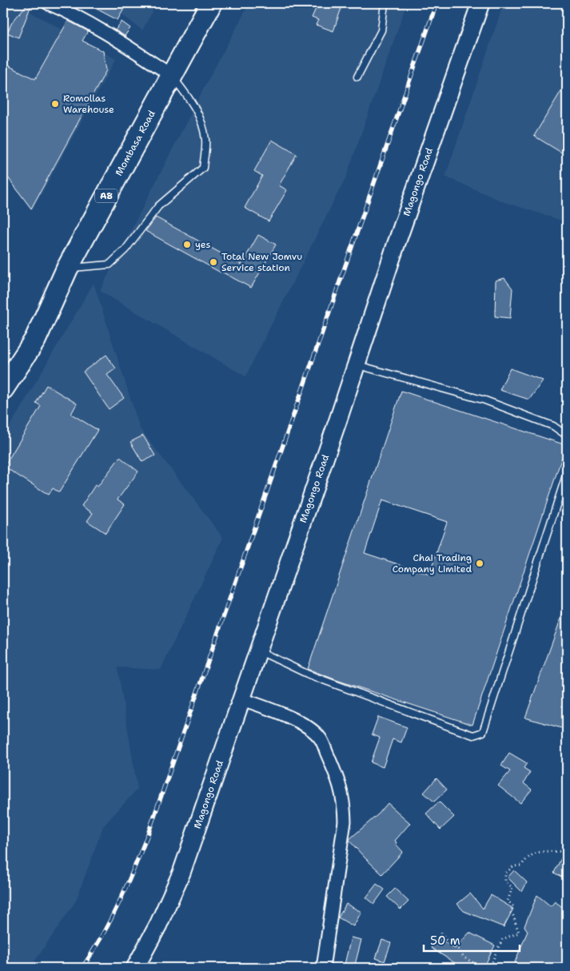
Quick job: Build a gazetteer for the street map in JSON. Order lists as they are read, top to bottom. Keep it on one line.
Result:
{"streets":{"highway":["Mombasa Road","A8"],"street":["Magongo Road"]},"places":["Romollas Warehouse","yes","Total New Jomvu Service station","Chai Trading Company Limited"],"scale_bar":"50 m"}
